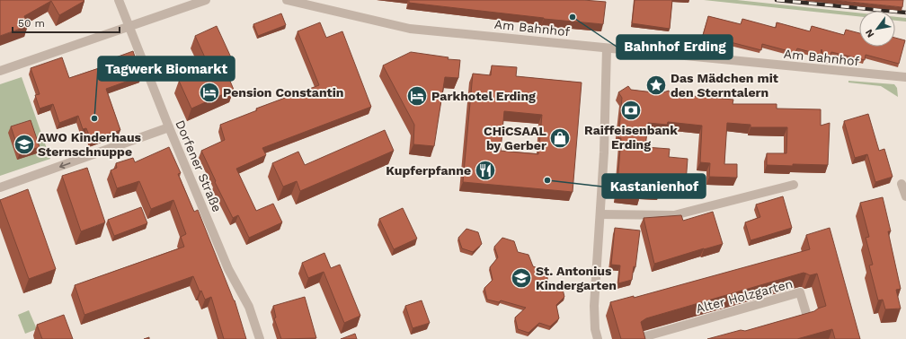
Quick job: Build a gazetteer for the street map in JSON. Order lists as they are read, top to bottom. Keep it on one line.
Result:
{"streets":{"street":["Am Bahnhof","Dorfener Straße","Alter Holzgarten"]},"places":{"other":["Bahnhof Erding","Tagwerk Biomarkt","Kastanienhof"],"place":["Das Mädchen mit den Sterntalern"],"hotel":["Pension Constantin","Parkhotel Erding"],"bank":["Raiffeisenbank Erding"],"shop":["CHiCSAAL by Gerber"],"school or university":["AWO Kinderhaus Sternschnuppe","St. Antonius Kindergarten"],"restaurant":["Kupferpfanne"]},"scale_bar":"50 m","north":"bottom left"}
